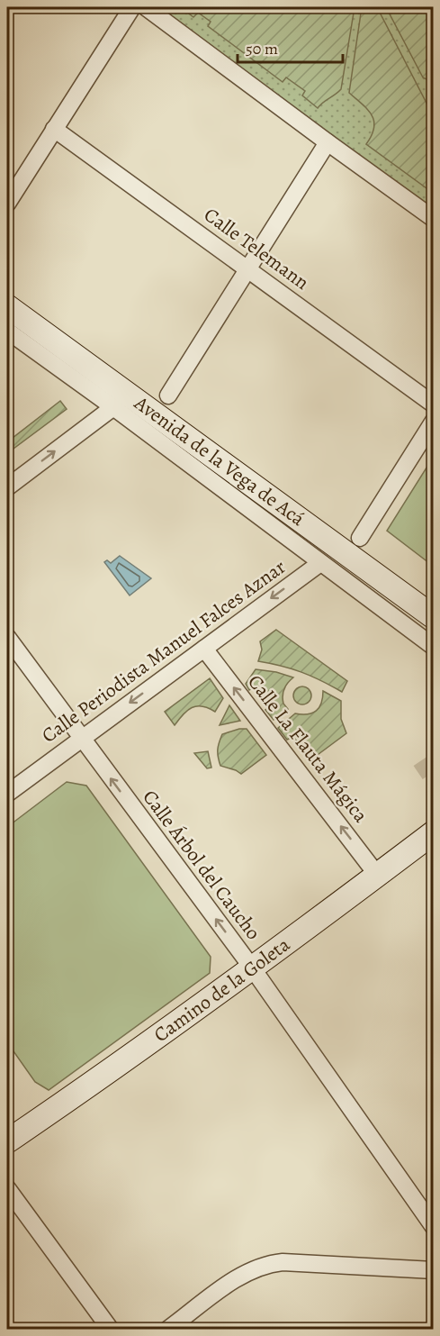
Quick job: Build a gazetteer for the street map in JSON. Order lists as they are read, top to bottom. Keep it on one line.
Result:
{"streets":{"street":["Calle Telemann","Avenida de la Vega de Acá","Calle Periodista Manuel Falces Aznar","Calle La Flauta Mágica","Calle Árbol del Caucho","Camino de la Goleta"]},"crossings":[["Calle Periodista Manuel Falces Aznar","Calle La Flauta Mágica"],["Calle Periodista Manuel Falces Aznar","Calle Árbol del Caucho"],["Calle La Flauta Mágica","Camino de la Goleta"],["Calle Árbol del Caucho","Camino de la Goleta"]],"one_way":["Calle Periodista Manuel Falces Aznar","Calle La Flauta Mágica","Calle Árbol del Caucho"],"scale_bar":"50 m"}
